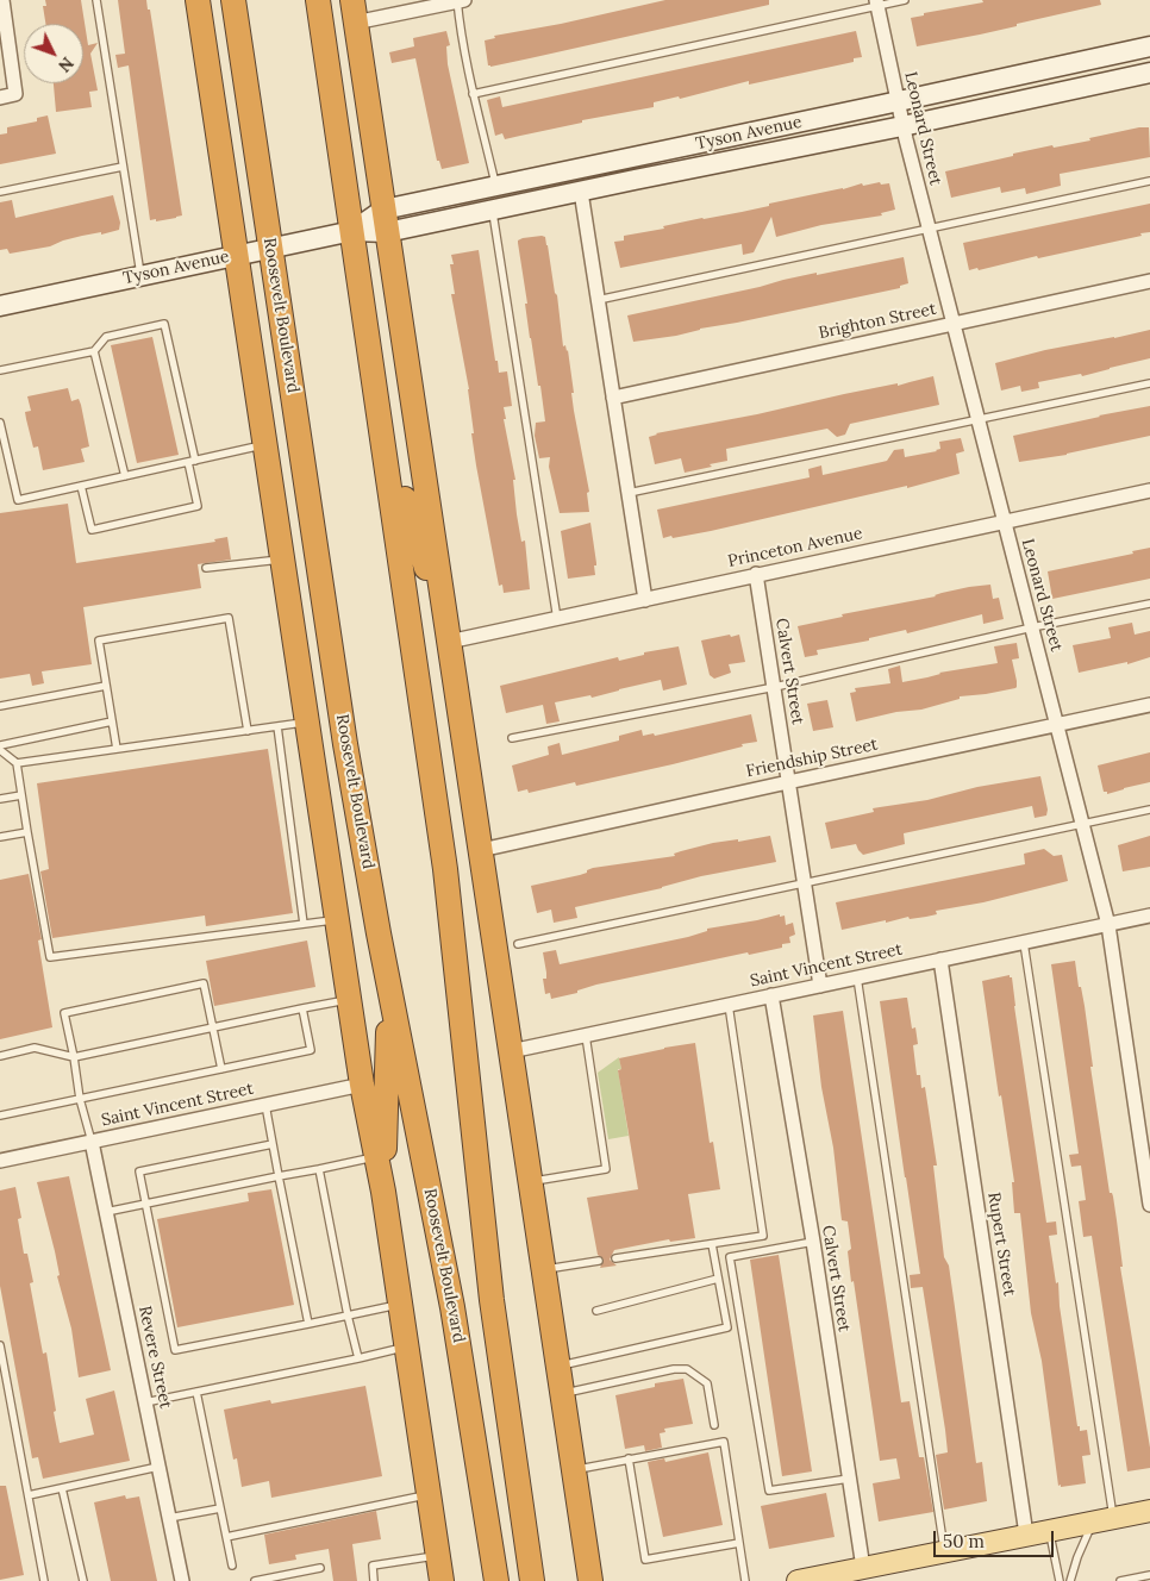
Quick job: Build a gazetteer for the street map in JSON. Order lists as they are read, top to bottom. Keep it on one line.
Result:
{"streets":{"highway":["Roosevelt Boulevard"],"street":["Leonard Street","Tyson Avenue","Brighton Street","Princeton Avenue","Calvert Street","Friendship Street","Saint Vincent Street","Rupert Street","Revere Street"]},"crossings":[["Leonard Street","Tyson Avenue"],["Leonard Street","Brighton Street"],["Leonard Street","Princeton Avenue"],["Leonard Street","Friendship Street"],["Leonard Street","Saint Vincent Street"],["Tyson Avenue","Roosevelt Boulevard"],["Roosevelt Boulevard","Saint Vincent Street"],["Princeton Avenue","Calvert Street"],["Calvert Street","Friendship Street"],["Calvert Street","Saint Vincent Street"],["Saint Vincent Street","Rupert Street"],["Saint Vincent Street","Revere Street"]],"scale_bar":"50 m","north":"bottom right"}
